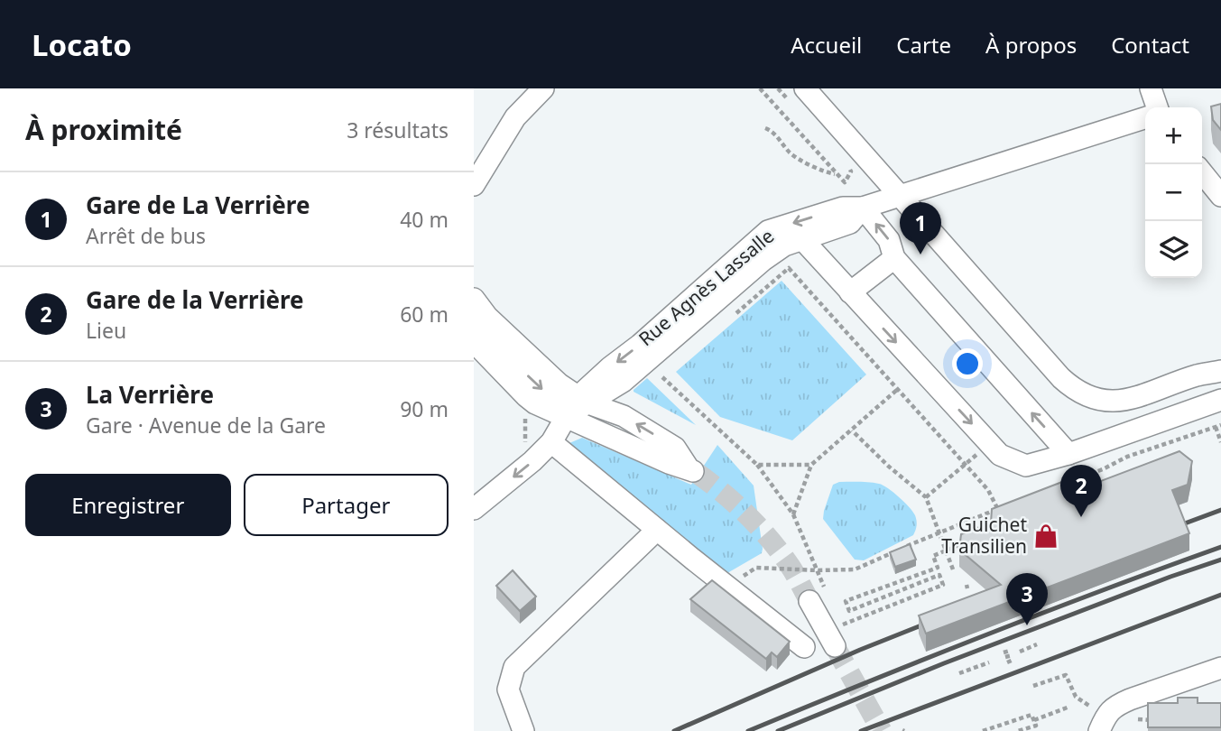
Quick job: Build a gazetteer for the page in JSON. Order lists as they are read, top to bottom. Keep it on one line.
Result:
{"streets":{"street":["Rue Agnès Lassalle"]},"places":{"shop":["Guichet Transilien"]},"page":{"header":"Locato","nav":["Accueil","Carte","À propos","Contact"],"heading":["À proximité","3 résultats"],"map_buttons":["+","−"],"list":[{"mark":"1","name":"Gare de La Verrière","note":"Arrêt de bus","value":"40 m"},{"mark":"2","name":"Gare de la Verrière","note":"Lieu","value":"60 m"},{"mark":"3","name":"La Verrière","note":"Gare · Avenue de la Gare","value":"90 m"}],"pins":["1","2","3"],"buttons":["Enregistrer","Partager"]}}
